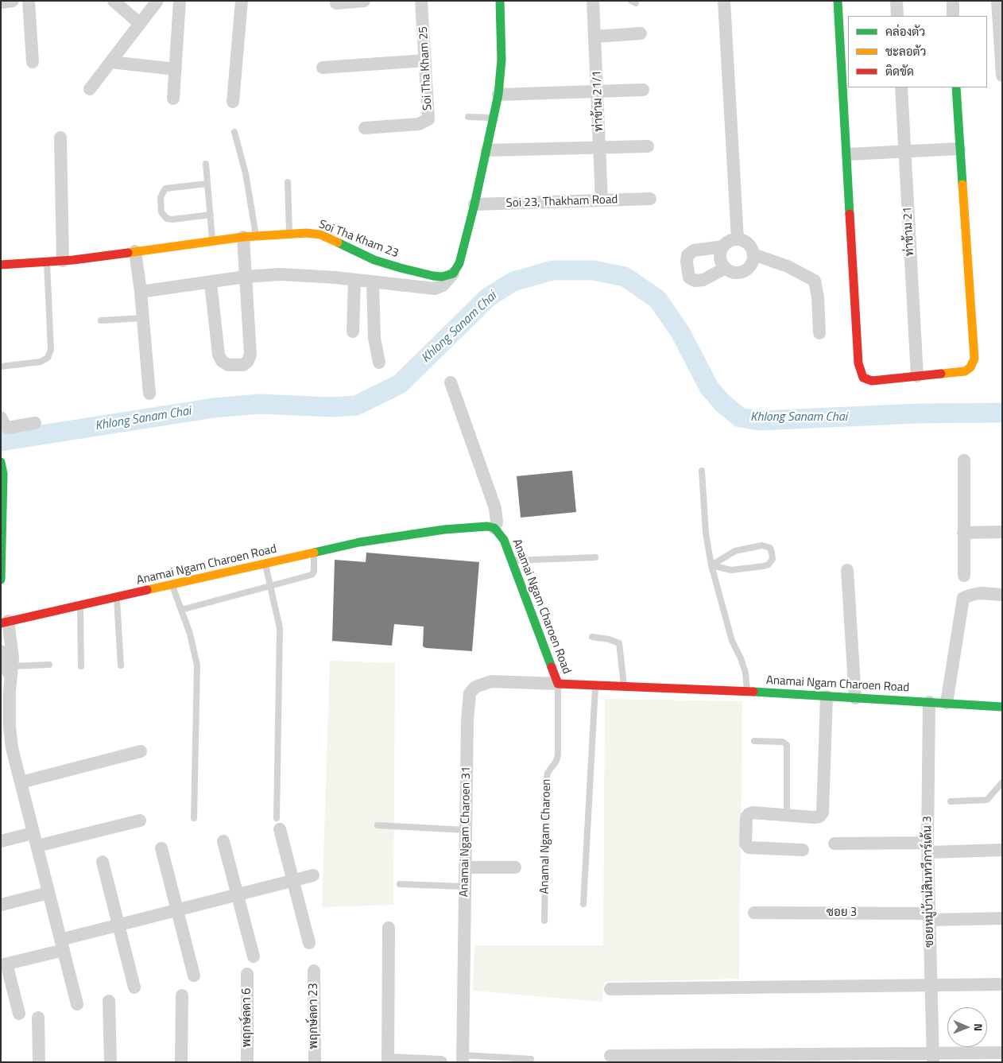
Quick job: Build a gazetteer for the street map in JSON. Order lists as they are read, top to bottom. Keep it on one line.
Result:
{"streets":{"street":["Soi Tha Kham 25","ท่าข้าม 21/1","Soi 23, Thakham Road","ท่าข้าม 21","Soi Tha Kham 23","Anamai Ngam Charoen Road","Anamai Ngam Charoen 31","ซอยหมู่บ้าน่สินทวีการ์เด้น 3","ซอย 3","พฤกษ์ลดา 23","พฤกษ์ลดา 6"],"lane":["Anamal Ngam Charoen"]},"crossings":[["ท่าข้าม 21/1","Soi 23, Thakham Road"],["Anamai Ngam Charoen Road","Anamai Ngam Charoen 31"],["Anamai Ngam Charoen Road","Anamal Ngam Charoen"],["Anamai Ngam Charoen Road","ซอยหมู่บ้าน่สินทวีการ์เด้น 3"],["Anamai Ngam Charoen 31","Anamal Ngam Charoen"],["ซอยหมู่บ้าน่สินทวีการ์เด้น 3","ซอย 3"]],"water":["Khlong Sanam Chai"],"legend":["คล่องตัว","ชะลอตัว","ติดขัด"],"north":"right"}
